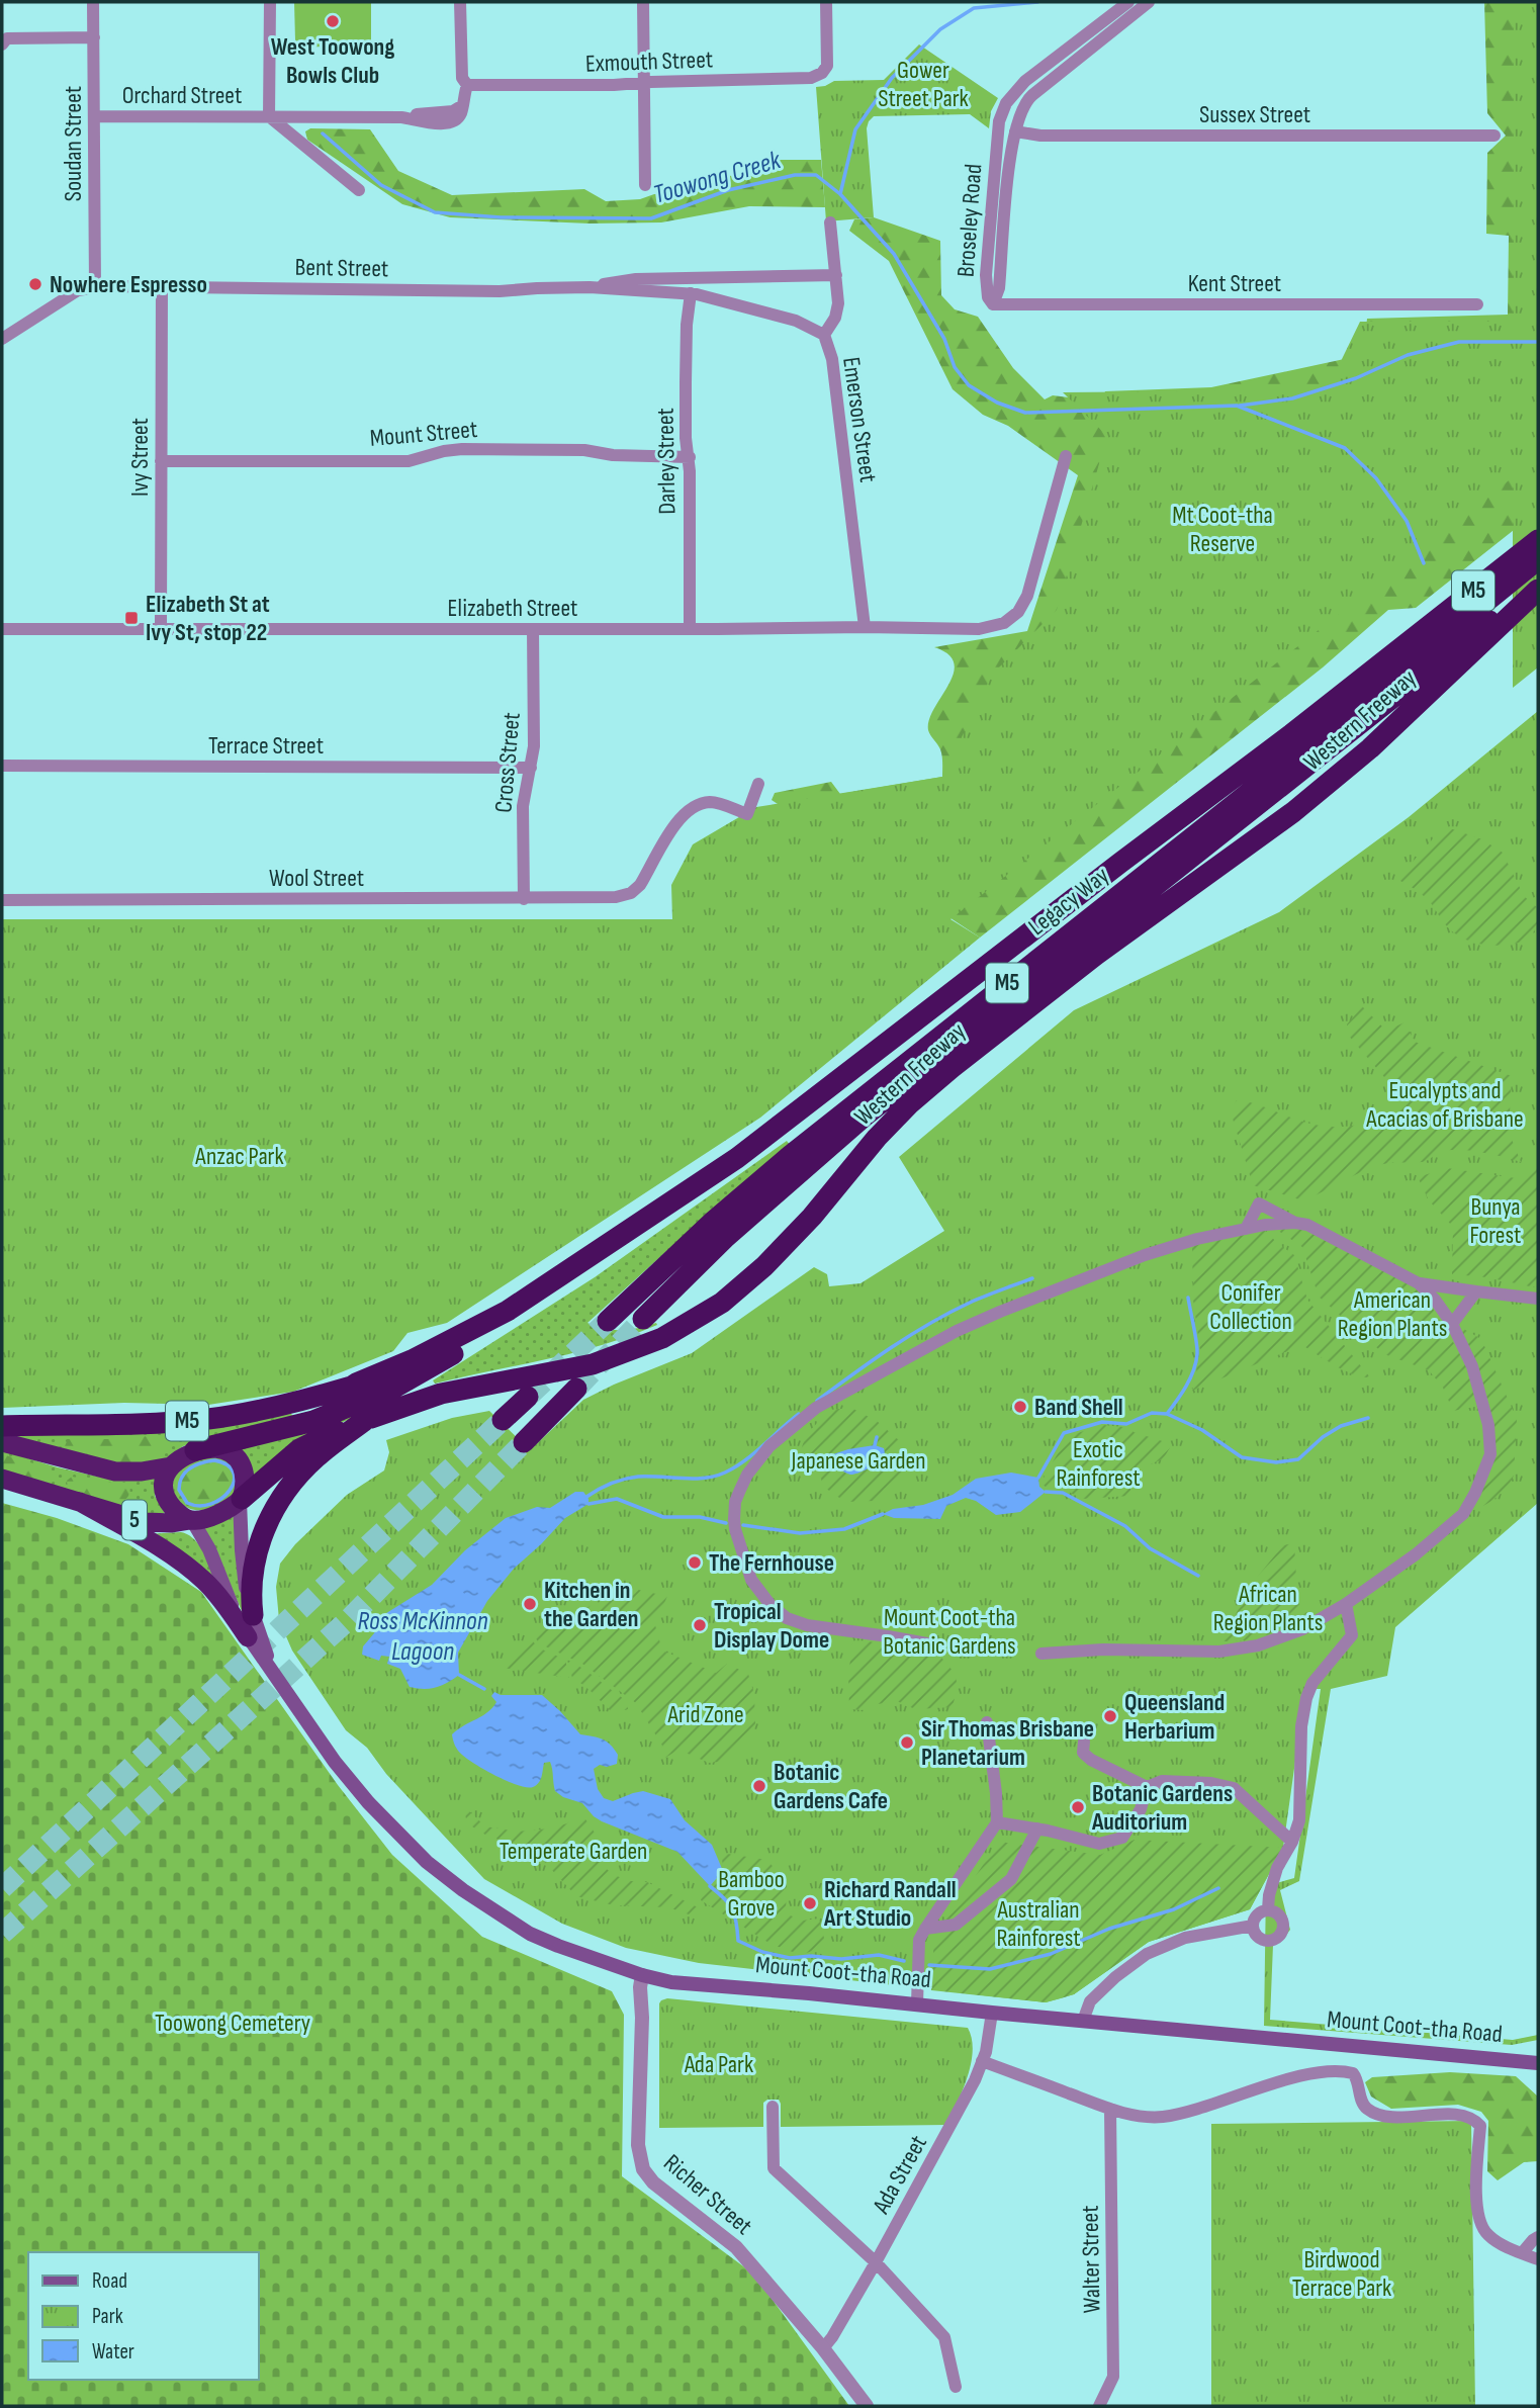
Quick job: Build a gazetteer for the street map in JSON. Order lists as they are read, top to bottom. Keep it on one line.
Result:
{"streets":{"highway":["M5","Western Freeway","Legacy Way","5"],"main road":["Mount Coot-tha Road"],"street":["Exmouth Street","Orchard Street","Sussex Street","Soudan Street","Broseley Road","Bent Street","Kent Street","Emerson Street","Mount Street","Ivy Street","Darley Street","Elizabeth Street","Terrace Street","Cross Street","Wool Street","Ada Street","Richer Street","Walter Street"]},"crossings":[["Exmouth Street","Orchard Street"],["Orchard Street","Soudan Street"],["Sussex Street","Broseley Road"],["Soudan Street","Bent Street"],["Broseley Road","Kent Street"],["Bent Street","Emerson Street"],["Bent Street","Ivy Street"],["Bent Street","Darley Street"],["Emerson Street","Elizabeth Street"],["Mount Street","Ivy Street"],["Mount Street","Darley Street"],["Ivy Street","Elizabeth Street"],["Darley Street","Elizabeth Street"],["Elizabeth Street","Cross Street"],["Western Freeway","Legacy Way"],["Western Freeway","5"],["Western Freeway","Mount Coot-tha Road"],["Terrace Street","Cross Street"],["Cross Street","Wool Street"],["5","Mount Coot-tha Road"],["Mount Coot-tha Road","Ada Street"],["Mount Coot-tha Road","Richer Street"],["Ada Street","Richer Street"]],"water":["Toowong Creek","Ross McKinnon Lagoon"],"parks":["Gower Street Park","Mt Coot-tha Reserve","Eucalypts and Acacias of Brisbane","Anzac Park","Bunya Forest","Conifer Collection","American Region Plants","Exotic Rainforest","Japanese Garden","African Region Plants","Mount Coot-tha Botanic Gardens","Arid Zone","Temperate Garden","Bamboo Grove","Australian Rainforest","Toowong Cemetery","Ada Park","Birdwood Terrace Park"],"places":{"other":["West Toowong Bowls Club","Nowhere Espresso","Band Shell","The Fernhouse","Kitchen in the Garden","Tropical Display Dome","Queensland Herbarium","Sir Thomas Brisbane Planetarium","Botanic Gardens Cafe","Botanic Gardens Auditorium","Richard Randall Art Studio"],"transit":["Elizabeth St at Ivy St, stop 22"]},"legend":["Road","Park","Water"]}
